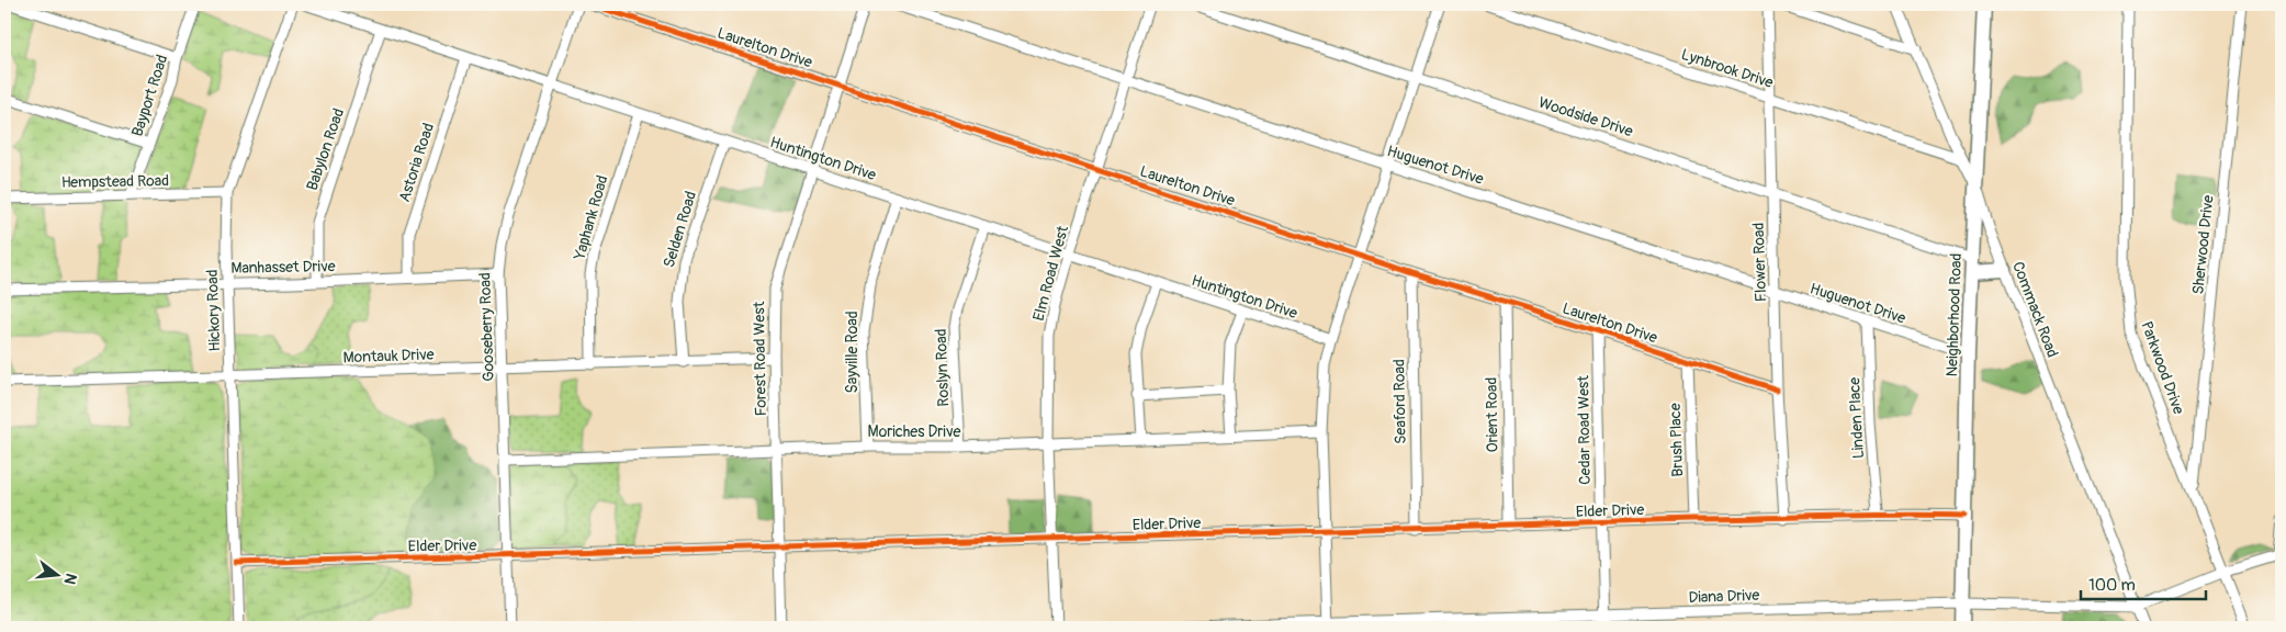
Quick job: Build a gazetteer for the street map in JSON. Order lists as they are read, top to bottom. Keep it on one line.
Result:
{"streets":{"main road":["Neighborhood Road"],"street":["Laurelton Drive","Lynbrook Drive","Bayport Road","Woodside Drive","Babylon Road","Huntington Drive","Astoria Road","Huguenot Drive","Hempstead Road","Yaphank Road","Selden Road","Sherwood Drive","Flower Road","Manhasset Drive","Elm Road West","Commack Road","Hickory Road","Gooseberry Road","Sayville Road","Montauk Drive","Forest Road West","Roslyn Road","Parkwood Drive","Seaford Road","Orient Road","Linden Place","Cedar Road West","Moriches Drive","Brush Place","Elder Drive","Diana Drive"]},"crossings":[["Laurelton Drive","Flower Road"],["Laurelton Drive","Elm Road West"],["Laurelton Drive","Forest Road West"],["Laurelton Drive","Seaford Road"],["Laurelton Drive","Orient Road"],["Laurelton Drive","Cedar Road West"],["Laurelton Drive","Brush Place"],["Lynbrook Drive","Flower Road"],["Lynbrook Drive","Commack Road"],["Bayport Road","Hempstead Road"],["Woodside Drive","Flower Road"],["Woodside Drive","Neighborhood Road"],["Babylon Road","Huntington Drive"],["Babylon Road","Manhasset Drive"],["Huntington Drive","Astoria Road"],["Huntington Drive","Yaphank Road"],["Huntington Drive","Selden Road"],["Huntington Drive","Elm Road West"],["Huntington Drive","Gooseberry Road"],["Huntington Drive","Sayville Road"],["Huntington Drive","Forest Road West"],["Huntington Drive","Roslyn Road"],["Astoria Road","Manhasset Drive"],["Huguenot Drive","Flower Road"],["Huguenot Drive","Elm Road West"],["Huguenot Drive","Neighborhood Road"],["Huguenot Drive","Linden Place"],["Hempstead Road","Hickory Road"],["Yaphank Road","Montauk Drive"],["Selden Road","Montauk Drive"],["Sherwood Drive","Parkwood Drive"],["Flower Road","Elder Drive"],["Manhasset Drive","Hickory Road"],["Manhasset Drive","Gooseberry Road"],["Elm Road West","Moriches Drive"],["Elm Road West","Elder Drive"],["Commack Road","Neighborhood Road"],["Commack Road","Diana Drive"],["Hickory Road","Montauk Drive"],["Hickory Road","Elder Drive"],["Neighborhood Road","Elder Drive"],["Neighborhood Road","Diana Drive"],["Gooseberry Road","Montauk Drive"],["Gooseberry Road","Moriches Drive"],["Gooseberry Road","Elder Drive"],["Sayville Road","Moriches Drive"],["Montauk Drive","Forest Road West"],["Forest Road West","Moriches Drive"],["Forest Road West","Elder Drive"],["Roslyn Road","Moriches Drive"],["Parkwood Drive","Diana Drive"],["Seaford Road","Elder Drive"],["Orient Road","Elder Drive"],["Linden Place","Elder Drive"],["Cedar Road West","Elder Drive"],["Cedar Road West","Diana Drive"],["Brush Place","Elder Drive"]],"scale_bar":"100 m","north":"right"}
